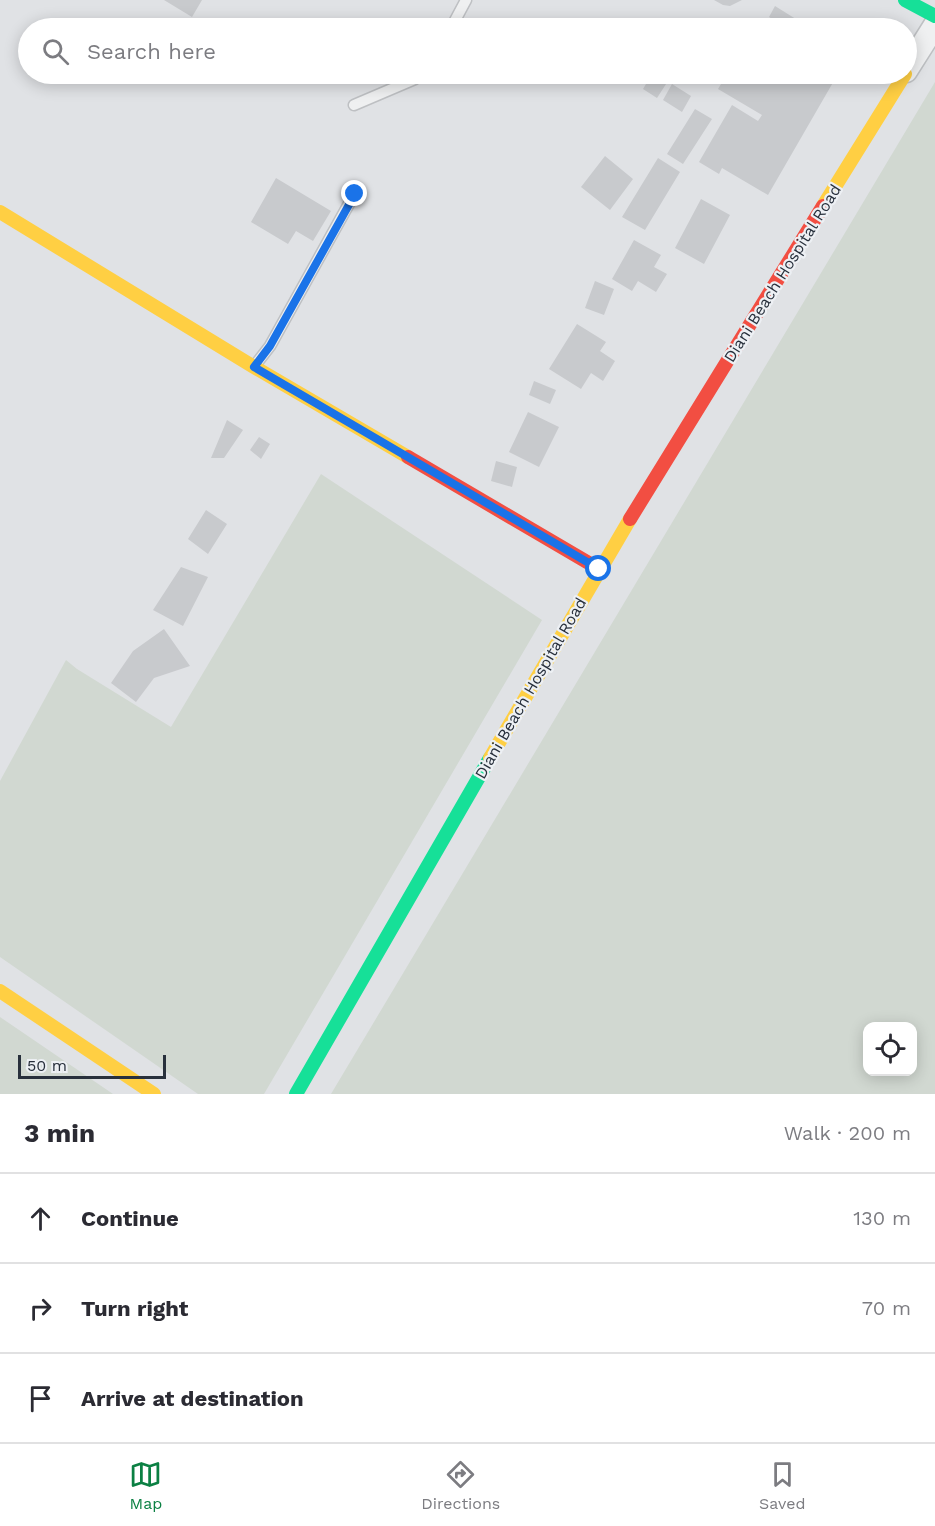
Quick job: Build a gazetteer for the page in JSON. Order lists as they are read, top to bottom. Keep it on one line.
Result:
{"streets":{"street":["Diani Beach Hospital Road"]},"scale_bar":"50 m","page":{"search":"Search here","scale":"50 m","heading":["3 min","Walk · 200 m"],"list":[["Continue","130 m"],["Turn right","70 m"],"Arrive at destination"],"nav":["Map","Directions","Saved"]}}
